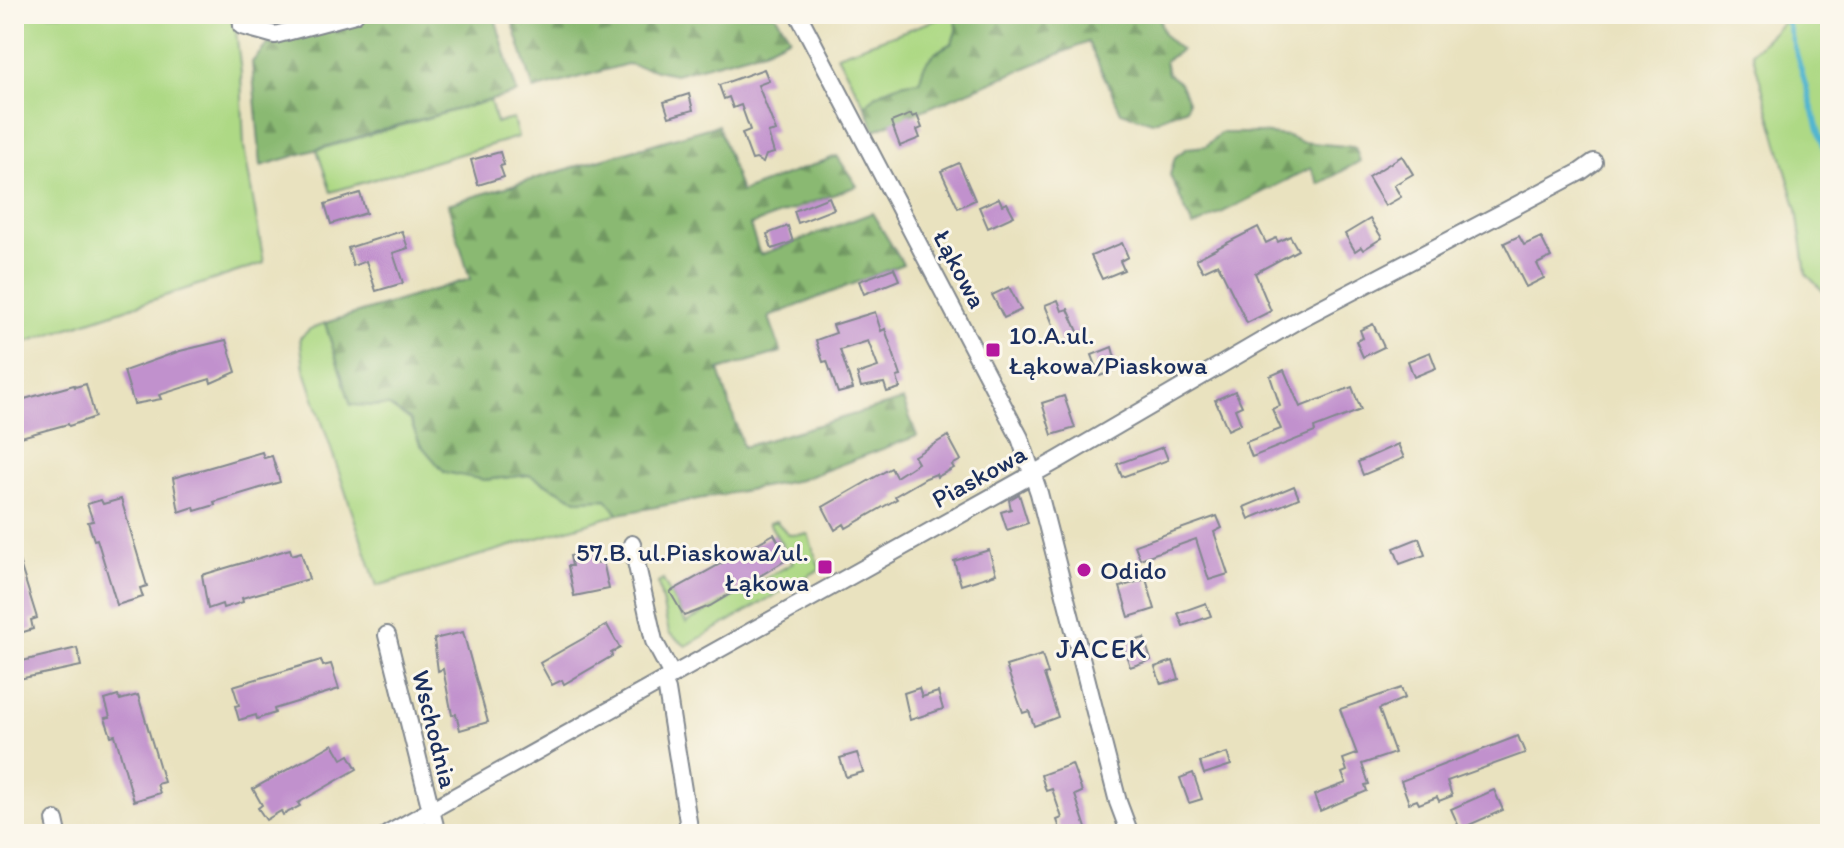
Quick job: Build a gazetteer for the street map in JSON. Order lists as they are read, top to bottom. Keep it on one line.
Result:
{"streets":{"street":["Łąkowa","Piaskowa","Wschodnia"]},"crossings":[["Łąkowa","Piaskowa"],["Piaskowa","Wschodnia"]],"districts":["JACEK"],"places":{"transit":["10.A.ul. Łąkowa/Piaskowa","57.B. ul.Piaskowa/ul. Łąkowa"],"other":["Odido"]}}
